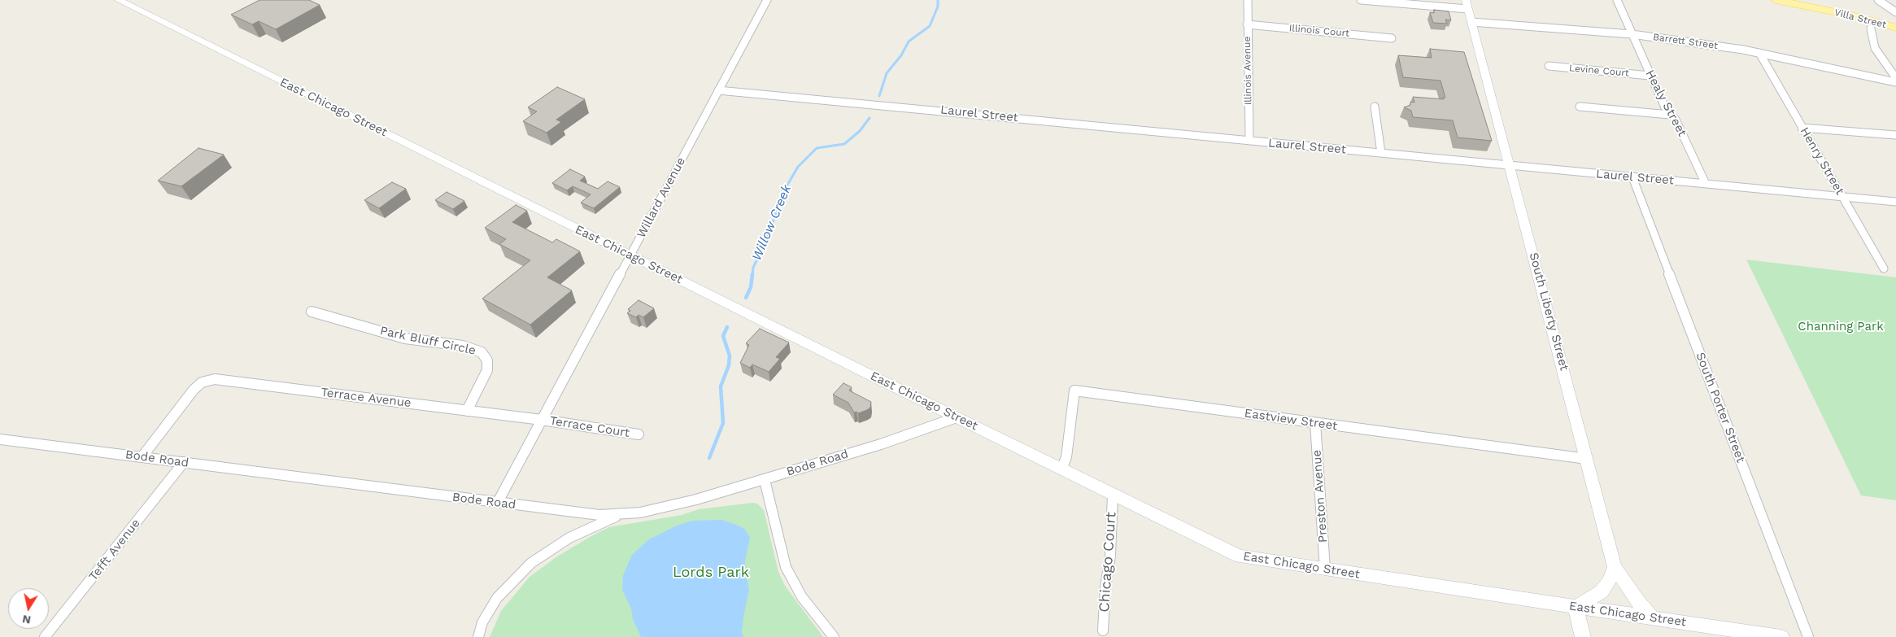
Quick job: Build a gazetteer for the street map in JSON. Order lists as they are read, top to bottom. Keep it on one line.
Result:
{"streets":{"main road":["Villa Street","East Chicago Street","South Liberty Street"],"street":["Illinois Court","Barrett Street","Illinois Avenue","Levine Court","Healy Street","Laurel Street","Henry Street","Willard Avenue","Park Bluff Circle","Terrace Avenue","South Porter Street","Eastview Street","Terrace Court","Bode Road","Preston Avenue","Tefft Avenue","Chicago Court"]},"crossings":[["Illinois Court","Illinois Avenue"],["Barrett Street","Healy Street"],["Barrett Street","Henry Street"],["Barrett Street","South Liberty Street"],["Illinois Avenue","Laurel Street"],["Levine Court","Healy Street"],["Healy Street","Laurel Street"],["East Chicago Street","Willard Avenue"],["East Chicago Street","South Liberty Street"],["East Chicago Street","Eastview Street"],["East Chicago Street","Bode Road"],["East Chicago Street","Preston Avenue"],["East Chicago Street","Chicago Court"],["Laurel Street","Henry Street"],["Laurel Street","Willard Avenue"],["Laurel Street","South Liberty Street"],["Laurel Street","South Porter Street"],["Willard Avenue","Terrace Avenue"],["Willard Avenue","Terrace Court"],["Willard Avenue","Bode Road"],["South Liberty Street","Eastview Street"],["Park Bluff Circle","Terrace Avenue"],["Terrace Avenue","Terrace Court"],["Terrace Avenue","Bode Road"],["Eastview Street","Preston Avenue"],["Bode Road","Tefft Avenue"]],"water":["Willow Creek"],"parks":["Channing Park","Lords Park"],"north":"bottom"}
